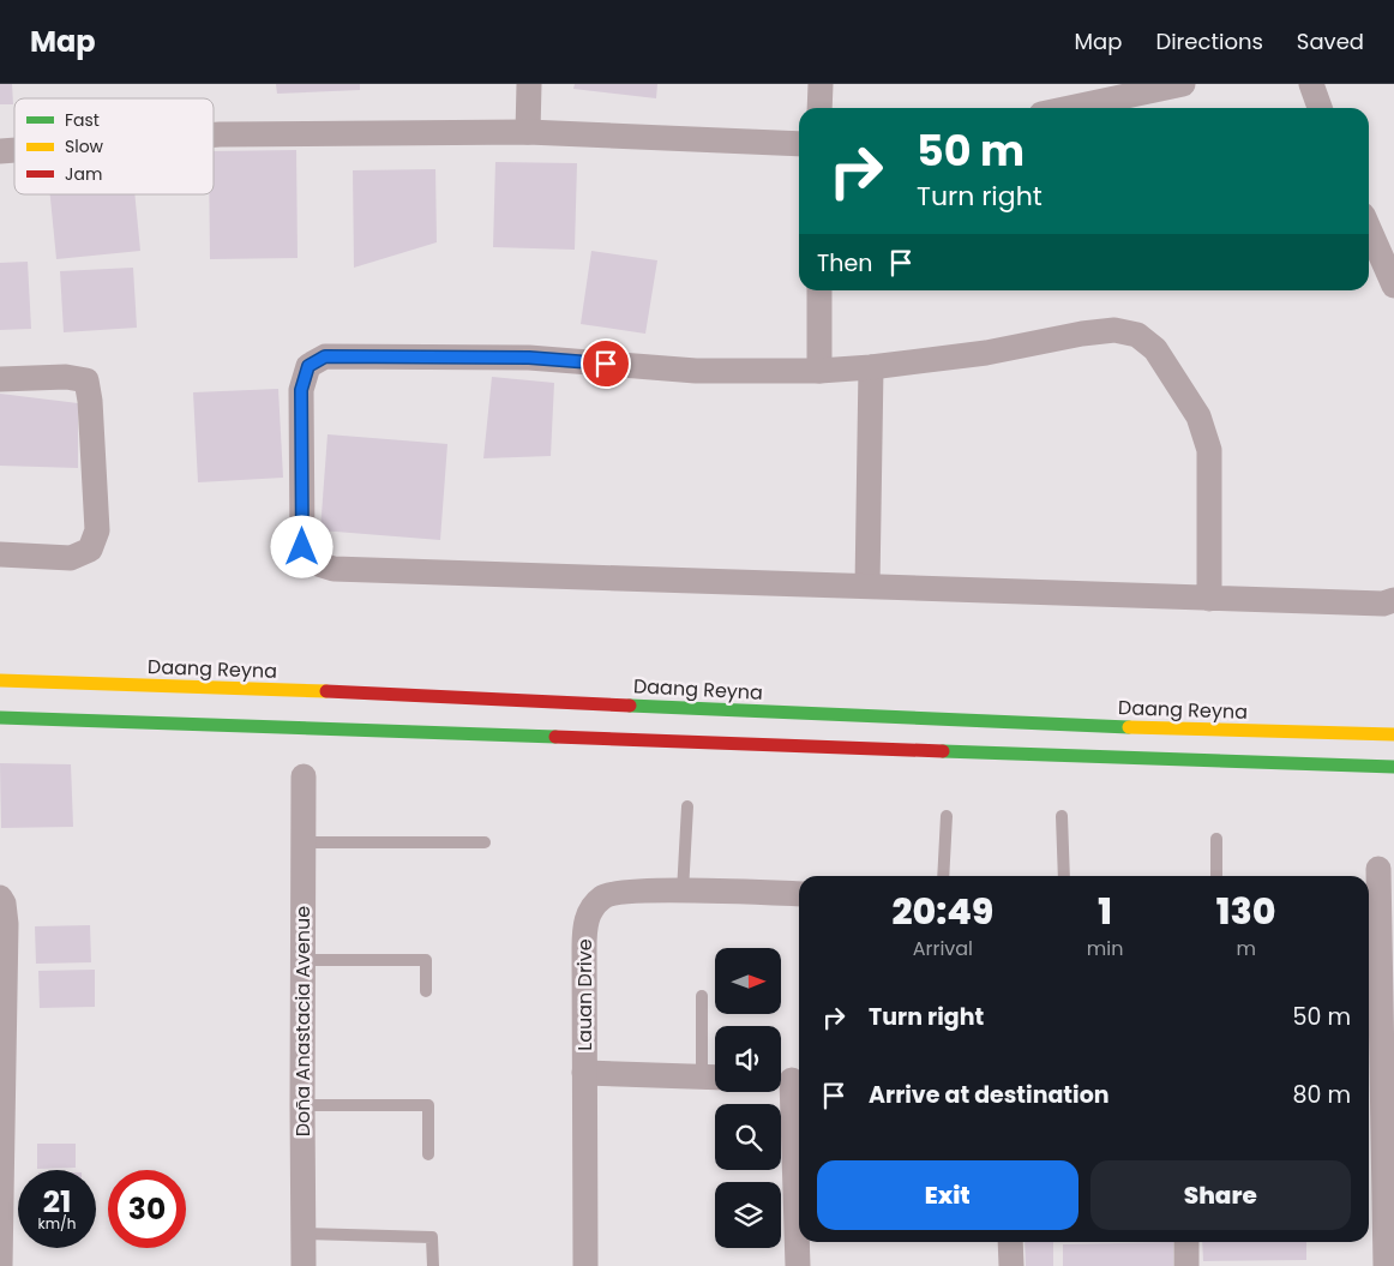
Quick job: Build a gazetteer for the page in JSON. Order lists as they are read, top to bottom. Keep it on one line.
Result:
{"streets":{"main road":["Daang Reyna"],"street":["Lauan Drive","Doña Anastacia Avenue"]},"legend":["Fast","Slow","Jam"],"north":"right","page":{"header":"Map","nav":["Map","Directions","Saved"],"turn":["50 m","Turn right"],"then":"Then","eta":["20:49","Arrival","1","min","130","m"],"list":[{"name":"Turn right","value":"50 m"},{"name":"Arrive at destination","value":"80 m"}],"buttons":["Exit","Share"],"speed":"21 km/h","limit":"30"}}
